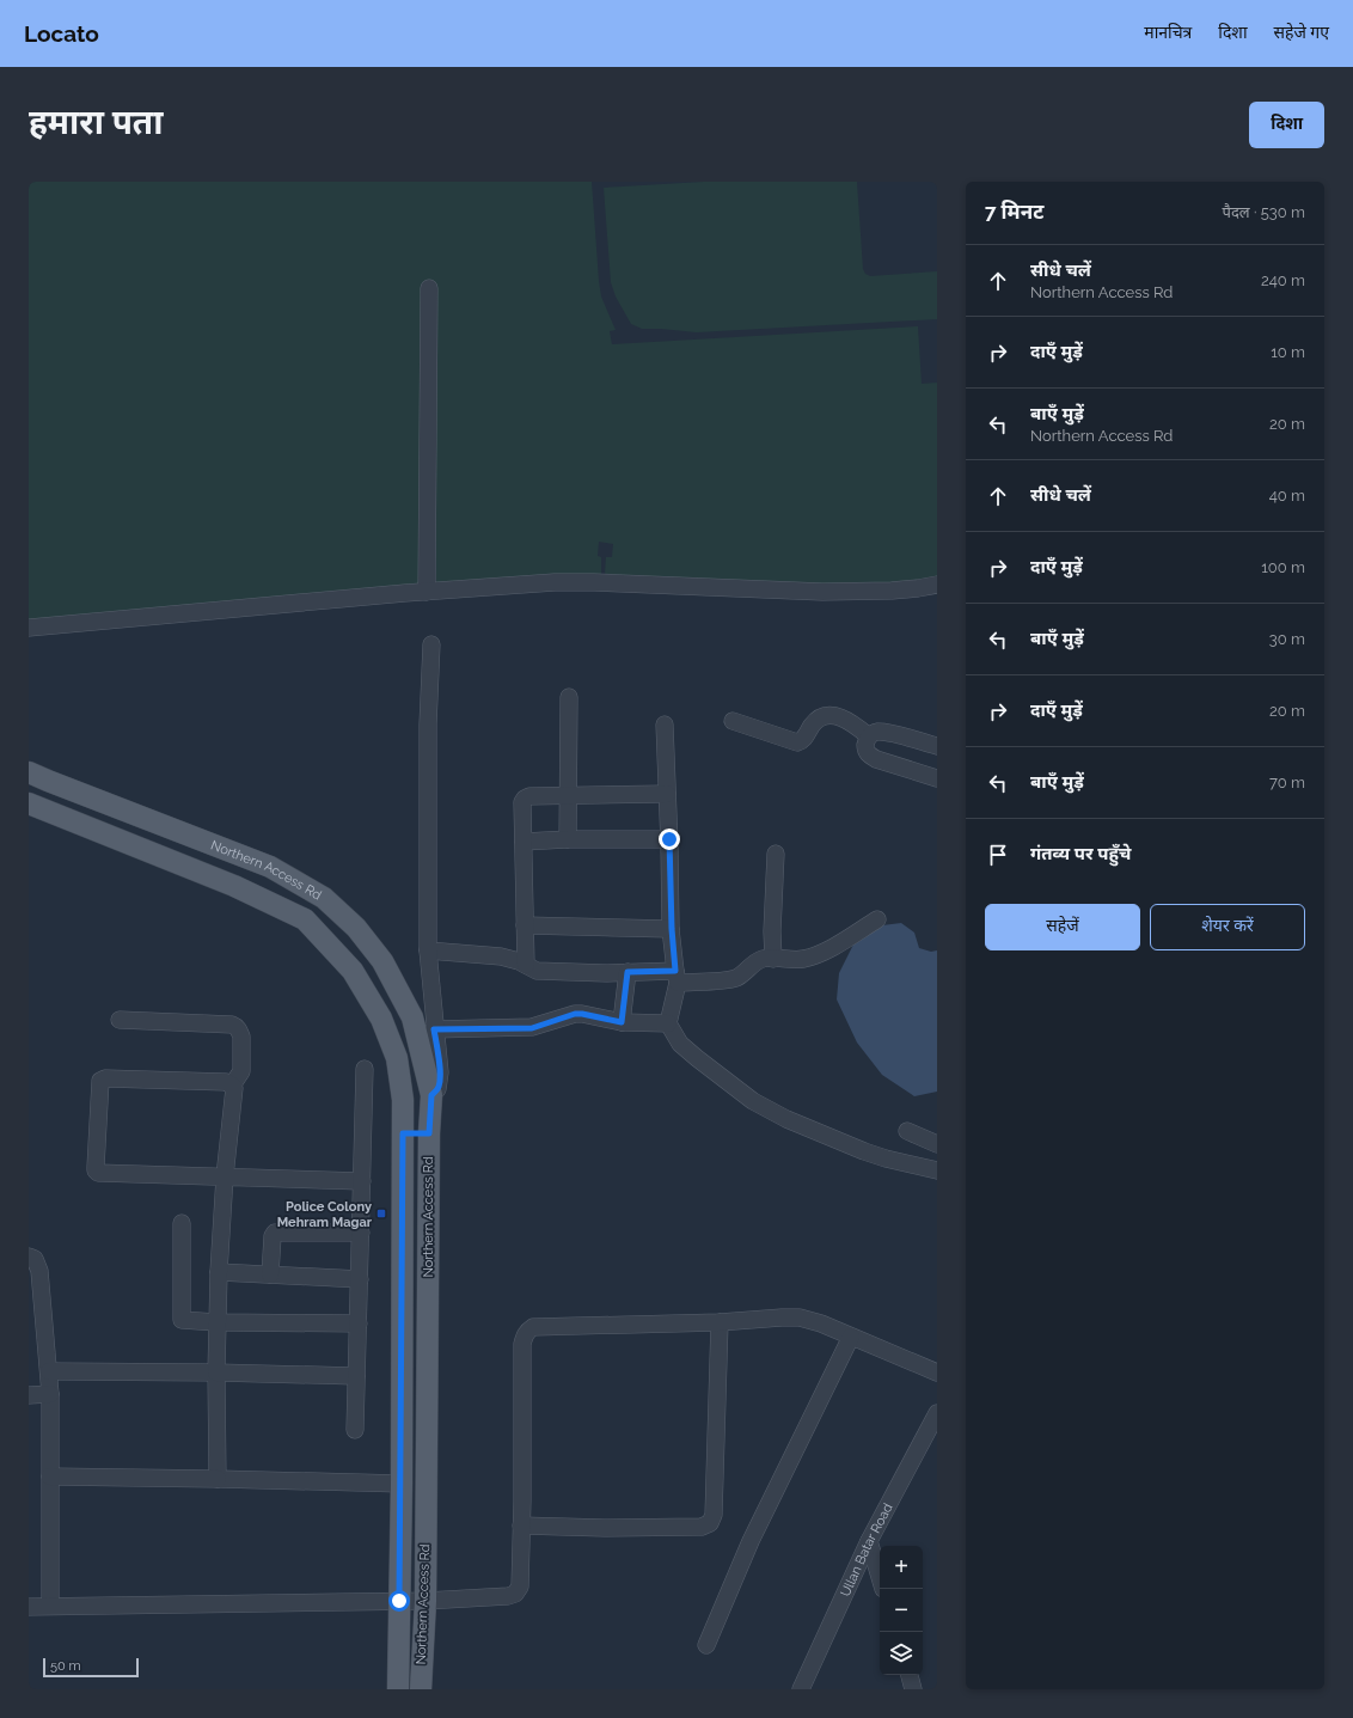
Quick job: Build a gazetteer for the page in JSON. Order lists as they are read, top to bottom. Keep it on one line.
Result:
{"streets":{"main road":["Northern Access Rd"],"street":["Ullan Batar Road"]},"places":{"transit":["Police Colony Mehram Magar"]},"scale_bar":"50 m","page":{"header":"Locato","nav":["मानचित्र","दिशा","सहेजे गए"],"buttons":["दिशा",["सहेजें","शेयर करें"]],"title":"हमारा पता","heading":["7 मिनट","पैदल · 530 m"],"list":[["सीधे चलें","Northern Access Rd","240 m"],["दाएँ मुड़ें","10 m"],["बाएँ मुड़ें","Northern Access Rd","20 m"],["सीधे चलें","40 m"],["दाएँ मुड़ें","100 m"],["बाएँ मुड़ें","30 m"],["दाएँ मुड़ें","20 m"],["बाएँ मुड़ें","70 m"],"गंतव्य पर पहुँचे"],"map_buttons":["+","−"],"scale":"50 m"}}
